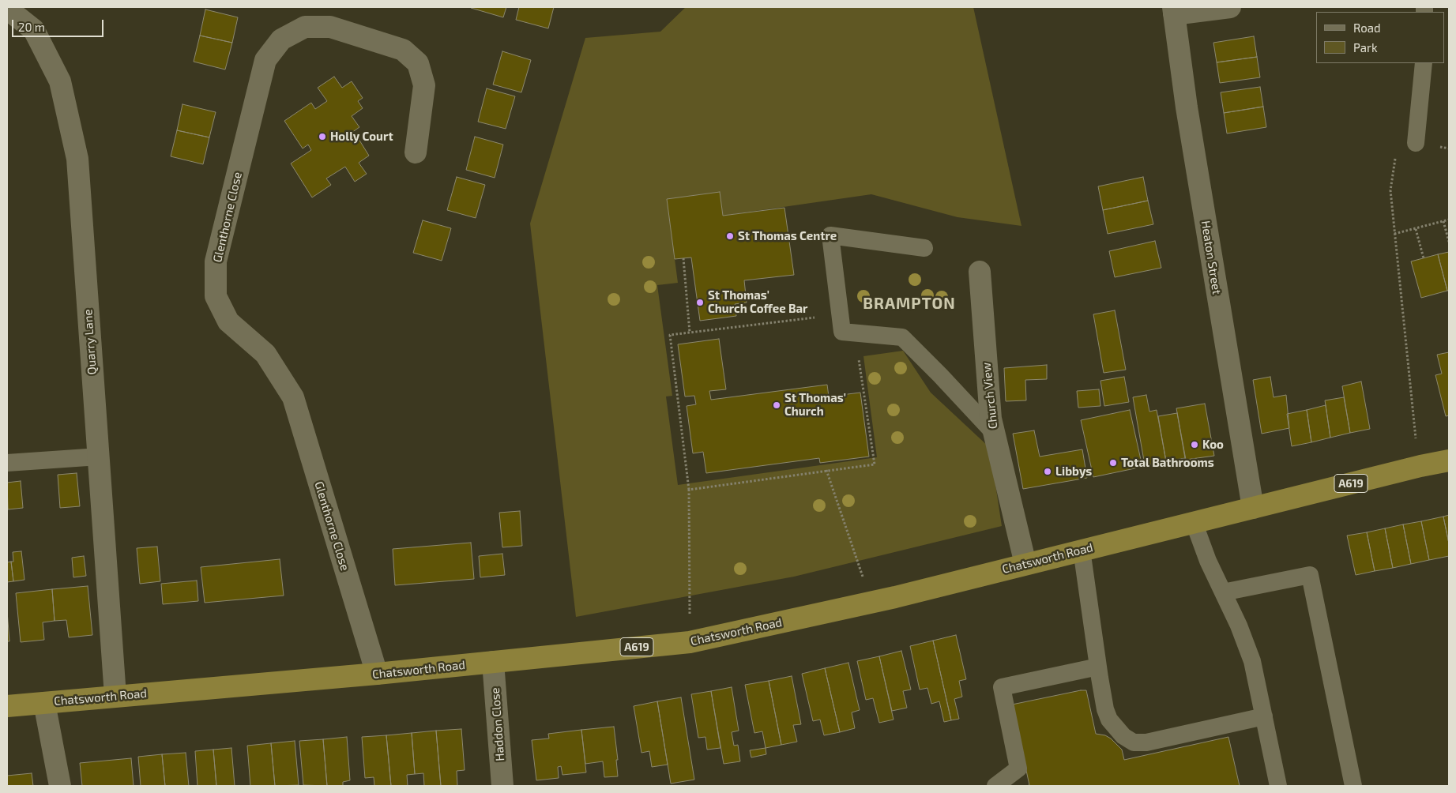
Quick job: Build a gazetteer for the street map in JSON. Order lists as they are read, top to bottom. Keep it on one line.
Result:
{"streets":{"highway":["A619","Chatsworth Road"],"street":["Glenthorne Close","Heaton Street","Quarry Lane","Church View","Haddon Close"]},"crossings":[["Glenthorne Close","Chatsworth Road"],["Heaton Street","Chatsworth Road"],["Quarry Lane","Chatsworth Road"],["Church View","Chatsworth Road"],["Chatsworth Road","Haddon Close"]],"districts":["BRAMPTON"],"places":["Holly Court","St Thomas Centre","St Thomas' Church Coffee Bar","St Thomas' Church","Koo","Total Bathrooms","Libbys"],"legend":["Road","Park"],"scale_bar":"20 m"}
